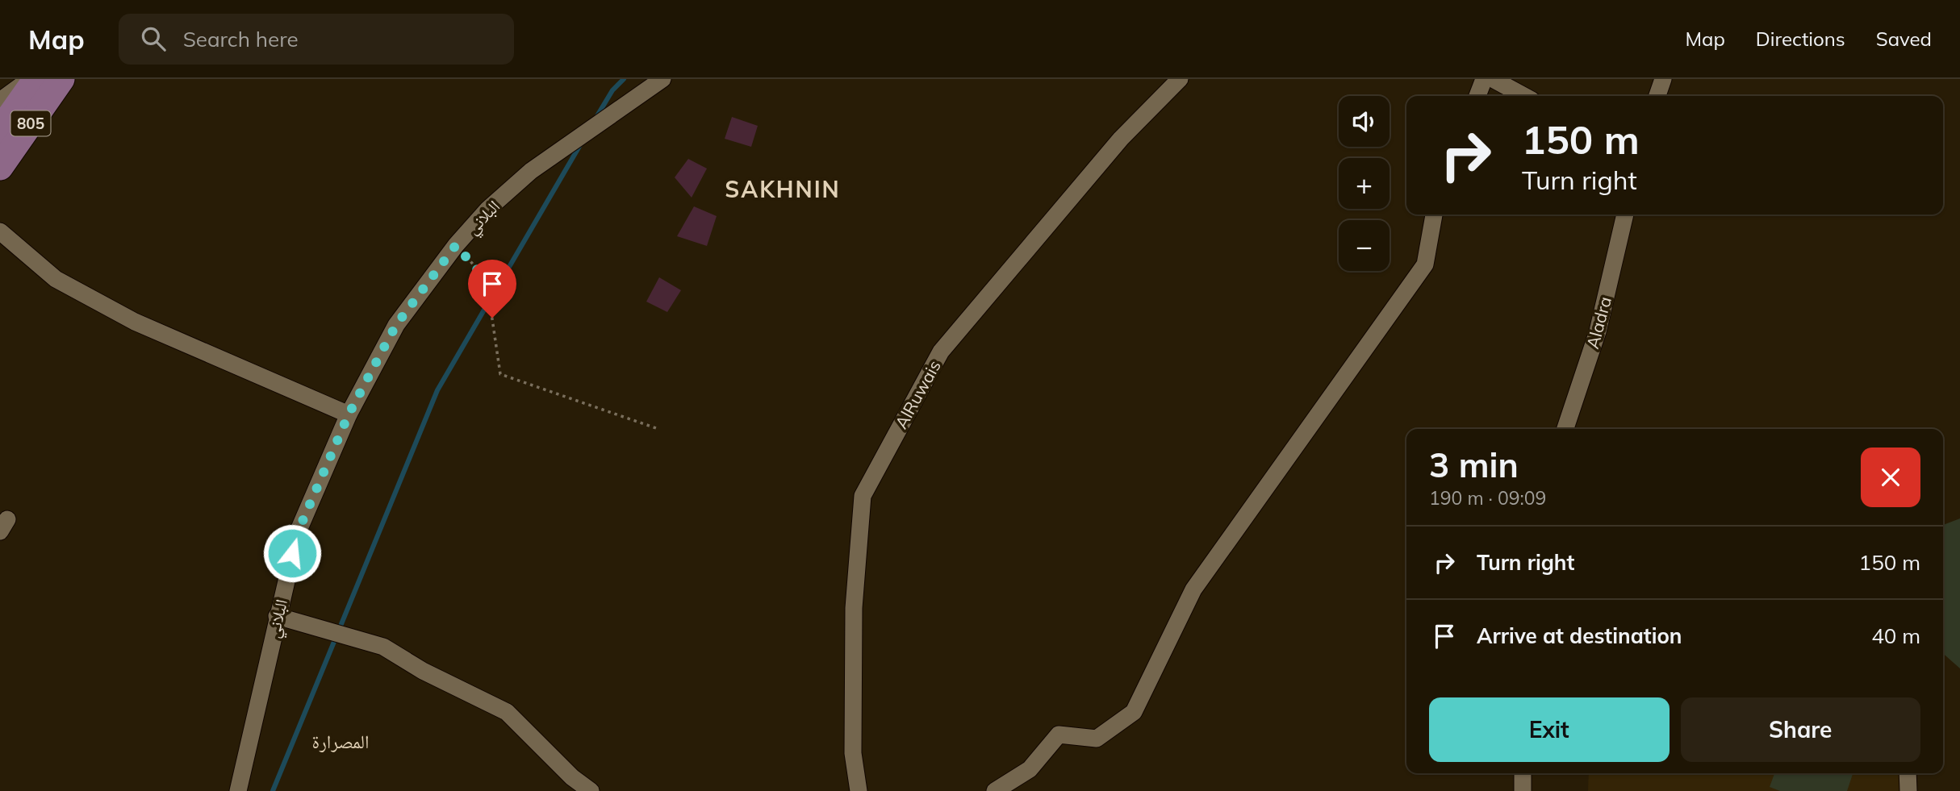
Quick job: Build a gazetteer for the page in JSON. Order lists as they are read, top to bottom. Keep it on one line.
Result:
{"streets":{"main road":["805"],"street":["البلاني","Aladra","AlRuwais"]},"districts":["SAKHNIN","المصرارة"],"page":{"header":"Map","search":"Search here","nav":["Map","Directions","Saved"],"map_buttons":["+","−"],"turn":["150 m","Turn right"],"heading":["3 min","190 m · 09:09"],"list":[{"name":"Turn right","value":"150 m"},{"name":"Arrive at destination","value":"40 m"}],"buttons":["Exit","Share"]}}
